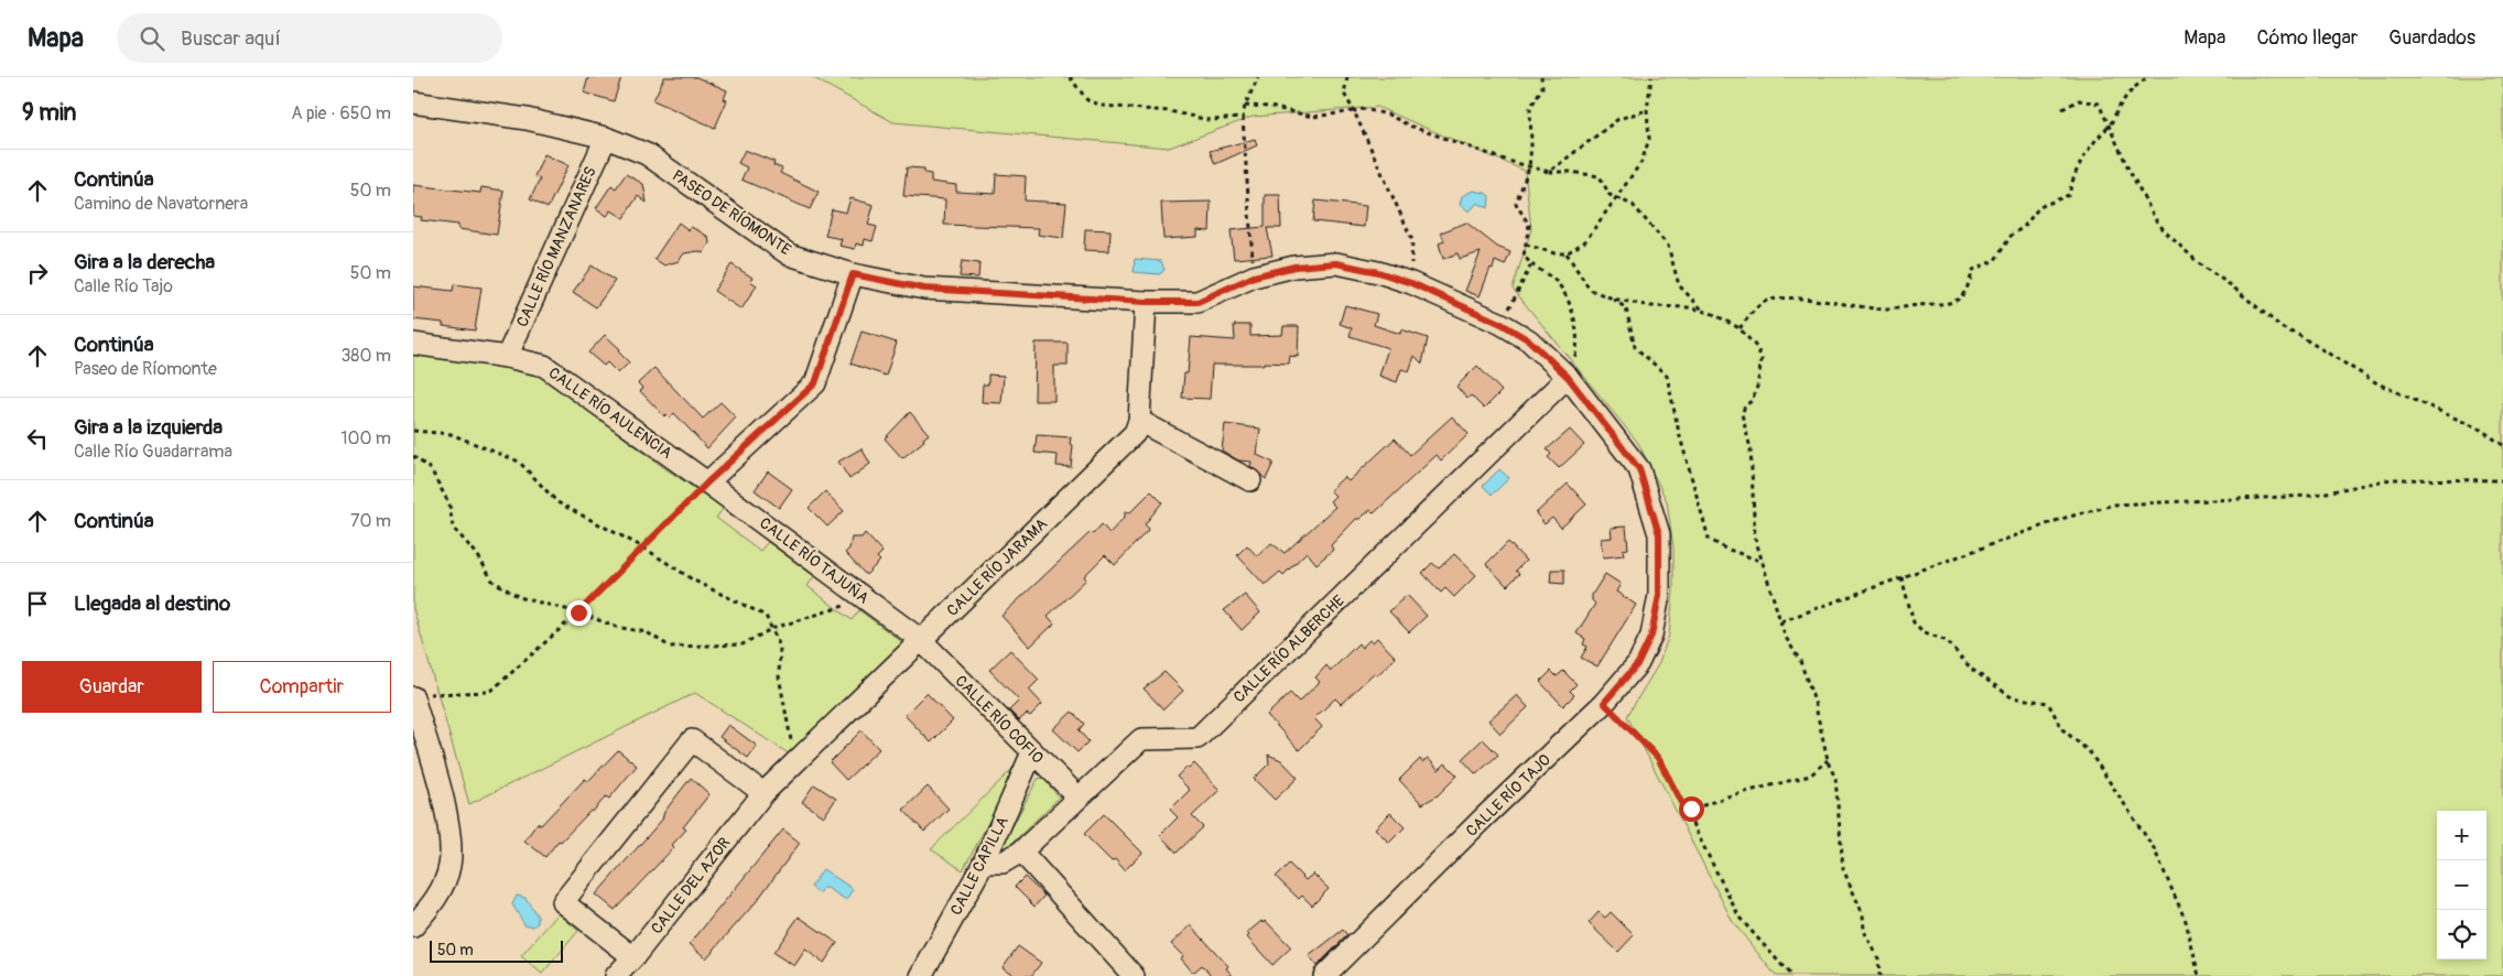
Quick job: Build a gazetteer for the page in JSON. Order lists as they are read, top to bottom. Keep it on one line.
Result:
{"streets":{"street":["PASEO DE RÍOMONTE","CALLE RÍO MANZANARES","CALLE RÍO AULENCIA","CALLE RÍO TAJUÑA","CALLE RÍO JARAMA","CALLE RÍO ALBERCHE","CALLE RÍO COFIO","CALLE RÍO TAJO","CALLE CAPILLA","CALLE DEL AZOR"]},"crossings":[["PASEO DE RÍOMONTE","CALLE RÍO MANZANARES"],["PASEO DE RÍOMONTE","CALLE RÍO ALBERCHE"],["PASEO DE RÍOMONTE","CALLE RÍO TAJO"],["CALLE RÍO MANZANARES","CALLE RÍO AULENCIA"],["CALLE RÍO AULENCIA","CALLE RÍO TAJUÑA"],["CALLE RÍO TAJUÑA","CALLE RÍO JARAMA"],["CALLE RÍO TAJUÑA","CALLE RÍO COFIO"],["CALLE RÍO JARAMA","CALLE RÍO COFIO"],["CALLE RÍO JARAMA","CALLE DEL AZOR"],["CALLE RÍO ALBERCHE","CALLE RÍO COFIO"],["CALLE RÍO ALBERCHE","CALLE CAPILLA"],["CALLE RÍO COFIO","CALLE CAPILLA"]],"scale_bar":"50 m","page":{"header":"Mapa","search":"Buscar aquí","nav":["Mapa","Cómo llegar","Guardados"],"heading":["9 min","A pie · 650 m"],"list":[["Continúa","Camino de Navatornera","50 m"],["Gira a la derecha","Calle Río Tajo","50 m"],["Continúa","Paseo de Ríomonte","380 m"],["Gira a la izquierda","Calle Río Guadarrama","100 m"],["Continúa","70 m"],"Llegada al destino"],"buttons":["Guardar","Compartir"],"map_buttons":["+","−"],"scale":"50 m"}}
